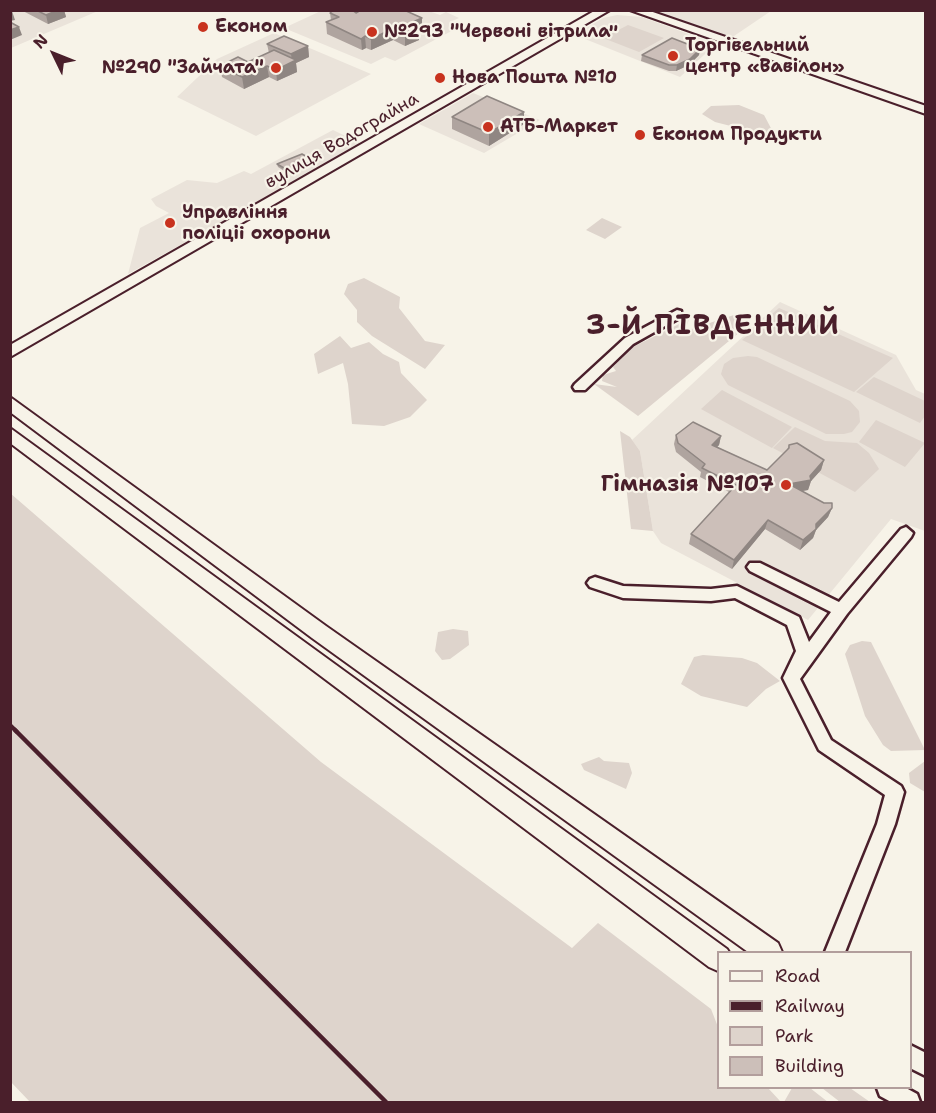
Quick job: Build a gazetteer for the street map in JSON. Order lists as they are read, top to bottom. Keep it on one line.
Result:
{"streets":{"street":["вулиця Водограйна"]},"districts":["3-Й ПІВДЕННИЙ"],"places":["Економ","№293 \"Червоні вітрила\"","Торгівельний центр «Вавілон»","№290 \"Зайчата\"","Нова Пошта №10","АТБ-Маркет","Економ Продукти","Управлiння полiцii охорони","Гімназія №107"],"legend":["Road","Railway","Park","Building"],"north":"top left"}
